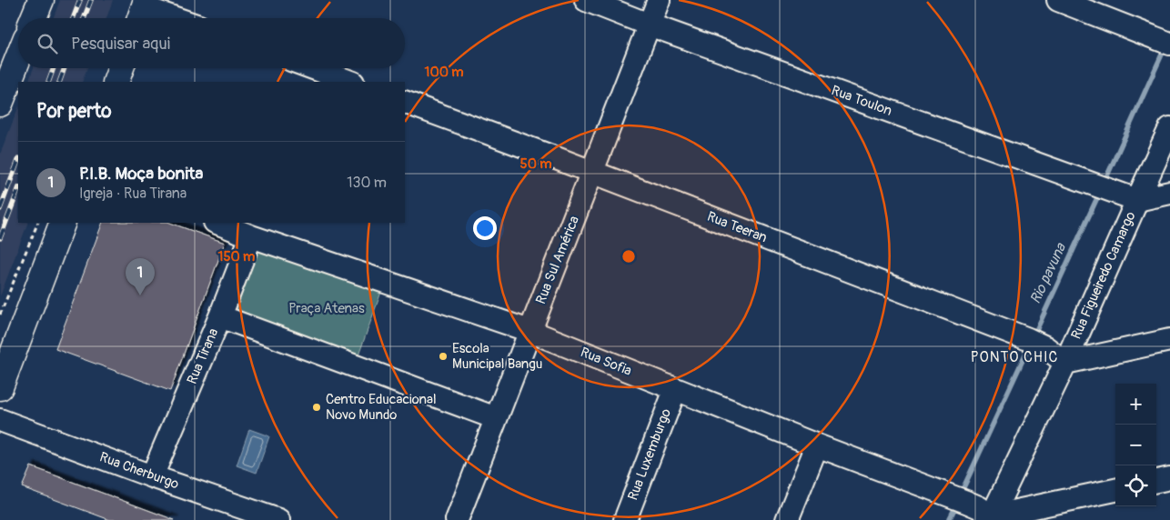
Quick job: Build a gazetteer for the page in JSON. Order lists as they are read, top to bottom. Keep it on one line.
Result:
{"streets":{"street":["Rua Toulon","Rua Teeran","Rua Sul América","Rua Figueiredo Camargo","Rua Tirana","Rua Sofia","Rua Luxemburgo","Rua Cherburgo"]},"crossings":[["Rua Toulon","Rua Sul América"],["Rua Toulon","Rua Figueiredo Camargo"],["Rua Teeran","Rua Sul América"],["Rua Teeran","Rua Figueiredo Camargo"],["Rua Sul América","Rua Sofia"],["Rua Figueiredo Camargo","Rua Sofia"],["Rua Tirana","Rua Sofia"],["Rua Tirana","Rua Cherburgo"],["Rua Sofia","Rua Luxemburgo"]],"districts":["PONTO CHIC"],"water":["Rio pavuna"],"parks":["Praça Atenas"],"places":["Escola Municipal Bangu","Centro Educacional Novo Mundo"],"page":{"search":"Pesquisar aqui","heading":"Por perto","list":[{"mark":"1","name":"P.I.B. Moça bonita","note":"Igreja · Rua Tirana","value":"130 m"}],"pins":"1","map_buttons":["+","−"]},"rings":["100 m","50 m","150 m"]}
